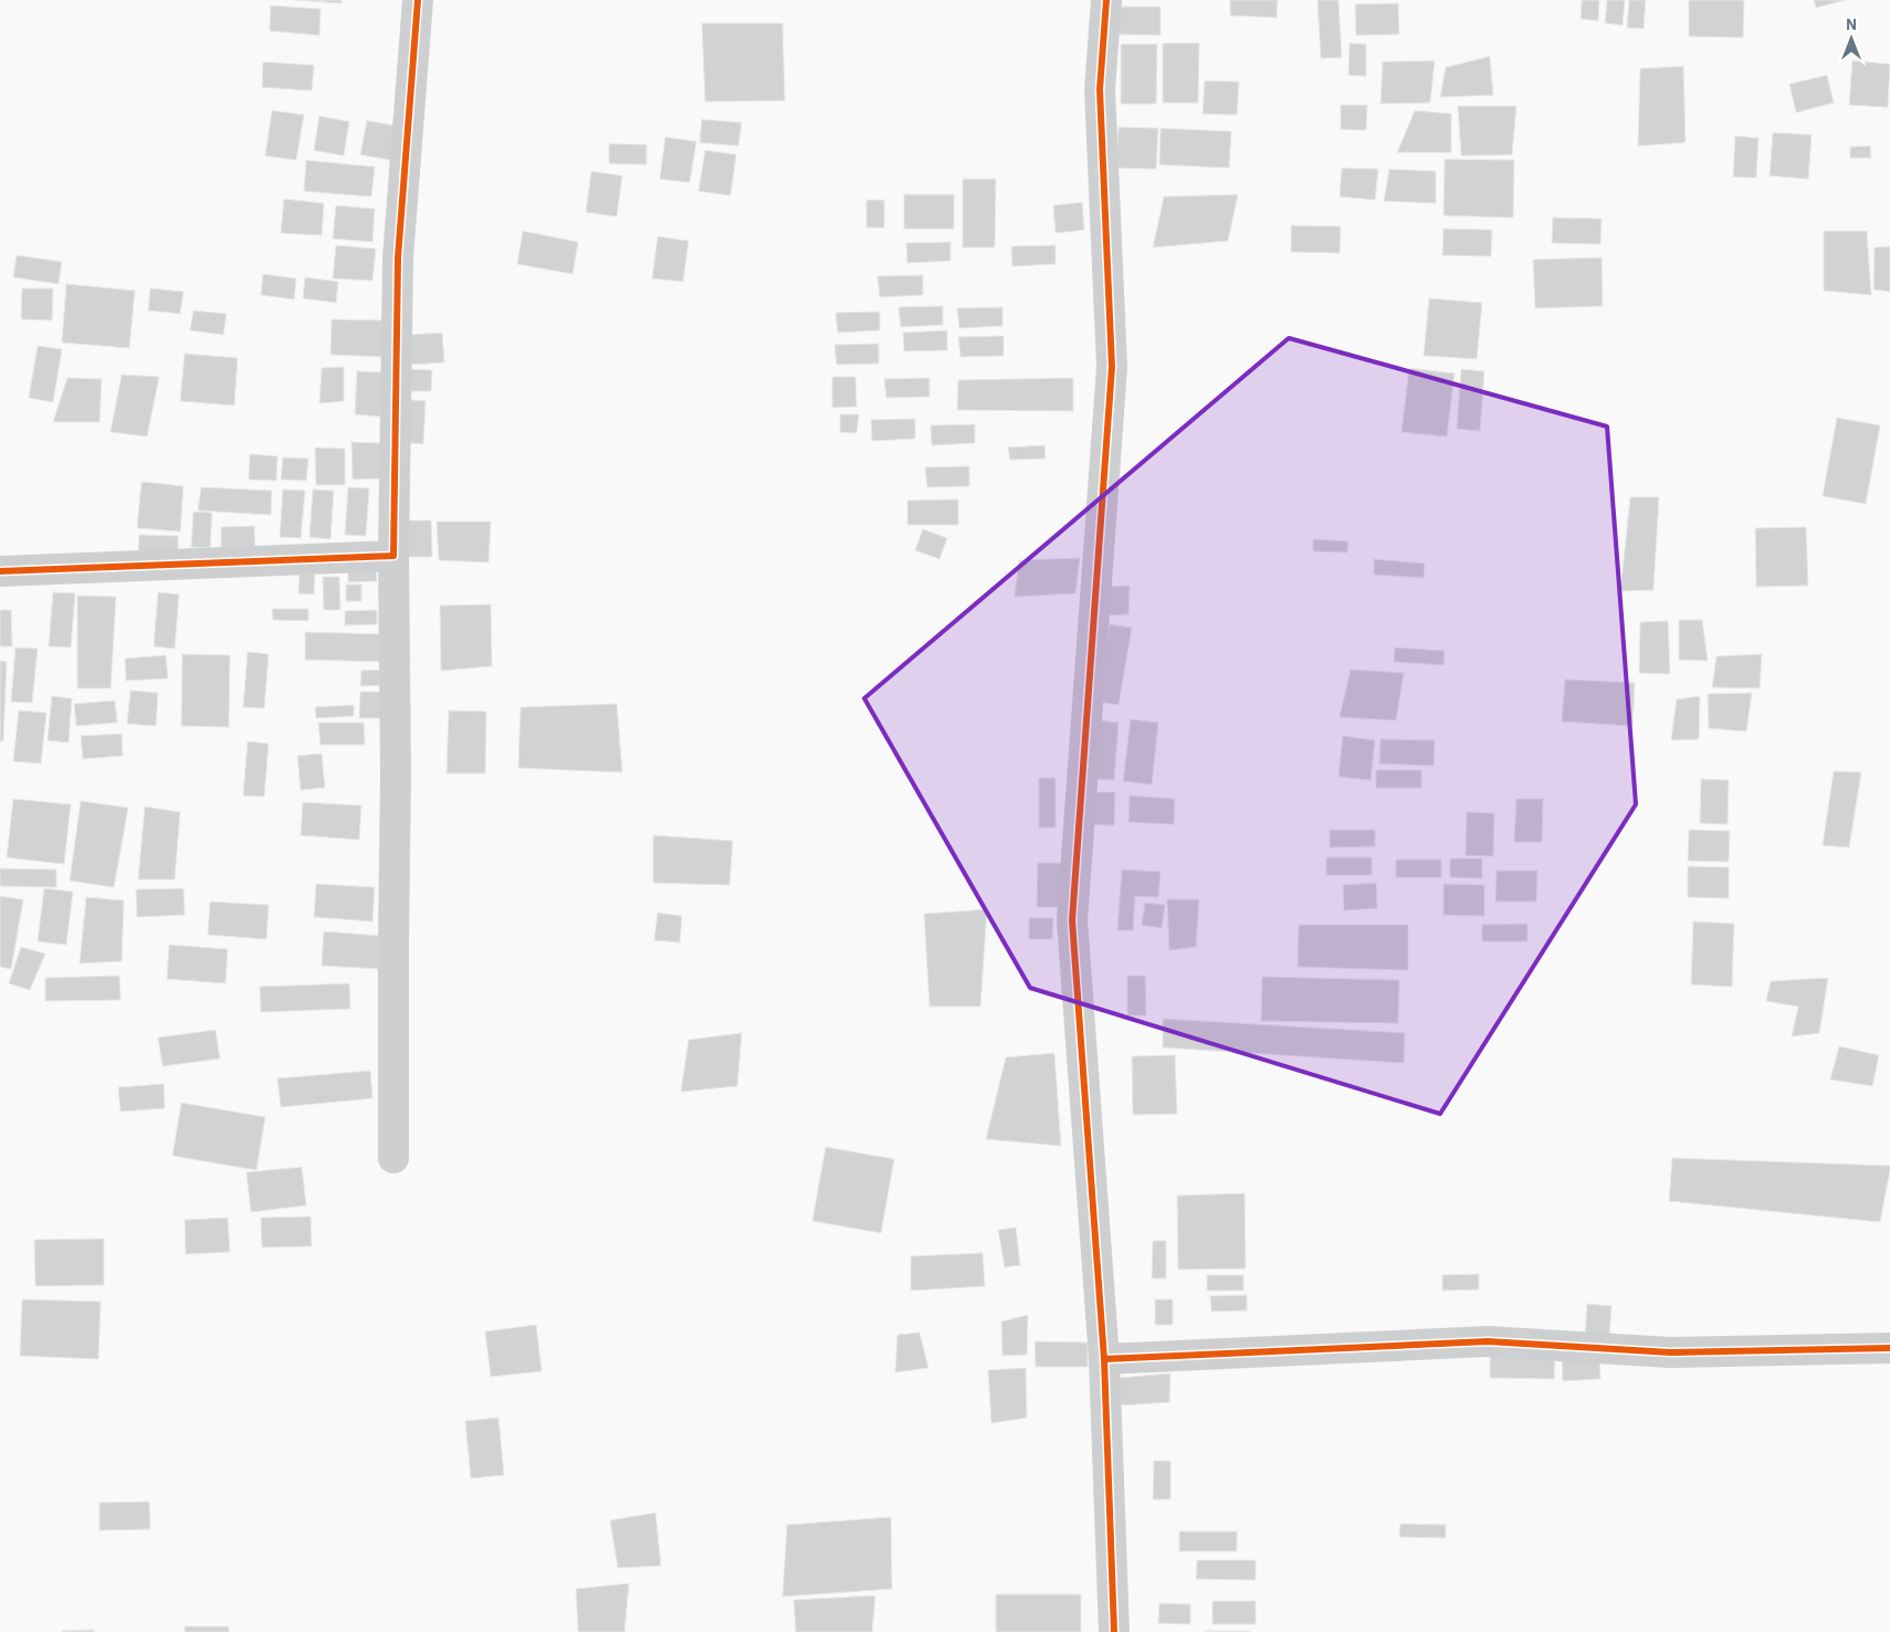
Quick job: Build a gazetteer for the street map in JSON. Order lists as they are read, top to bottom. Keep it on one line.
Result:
{"north":"top"}
